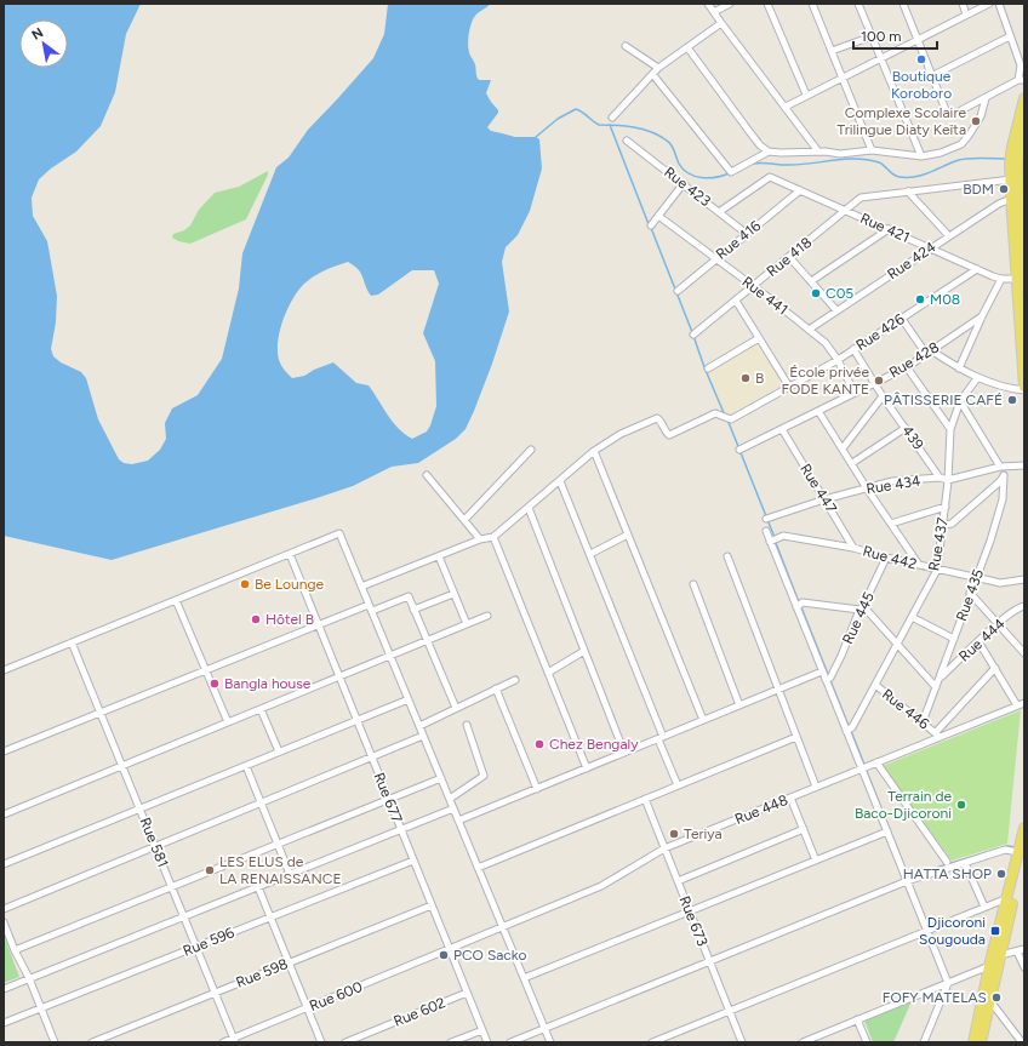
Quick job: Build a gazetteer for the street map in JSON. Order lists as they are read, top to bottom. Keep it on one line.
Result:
{"streets":{"street":["Rue 423","Rue 421","Rue 416","Rue 418","Rue 424","Rue 441","Rue 426","Rue 428","439","Rue 434","Rue 447","Rue 437","Rue 442","Rue 435","Rue 445","Rue 444","Rue 446","Rue 677","Rue 448","Rue 581","Rue 673","Rue 596","Rue 598","Rue 600","Rue 602"]},"crossings":[["Rue 423","Rue 421"],["Rue 423","Rue 416"],["Rue 421","Rue 416"],["Rue 421","Rue 418"],["Rue 421","Rue 424"],["Rue 421","Rue 426"],["Rue 421","Rue 428"],["Rue 416","Rue 441"],["Rue 418","Rue 441"],["Rue 424","Rue 441"],["Rue 441","Rue 426"],["Rue 441","Rue 428"],["Rue 426","439"],["Rue 428","439"],["Rue 428","Rue 447"],["439","Rue 434"],["Rue 434","Rue 447"],["Rue 434","Rue 437"],["Rue 447","Rue 442"],["Rue 437","Rue 442"],["Rue 437","Rue 446"],["Rue 442","Rue 435"],["Rue 442","Rue 445"],["Rue 435","Rue 444"],["Rue 435","Rue 446"],["Rue 446","Rue 448"],["Rue 677","Rue 448"],["Rue 677","Rue 596"],["Rue 677","Rue 598"],["Rue 677","Rue 600"],["Rue 677","Rue 602"],["Rue 448","Rue 673"],["Rue 448","Rue 600"],["Rue 581","Rue 596"],["Rue 581","Rue 598"],["Rue 581","Rue 600"]],"places":{"other":["Boutique Koroboro","Complexe Scolaire Trilingue Diaty Keïta","BDM","C05","M08","B","École privée FODE KANTE","PÂTISSERIE CAFÉ","Be Lounge","Hôtel B","Bangla house","Chez Bengaly","Terrain de Baco-Djicoroni","Teriya","LES ELUS de LA RENAISSANCE","HATTA SHOP","PCO Sacko","FOFY MATELAS"],"transit":["Djicoroni Sougouda"]},"scale_bar":"100 m","north":"top left"}
